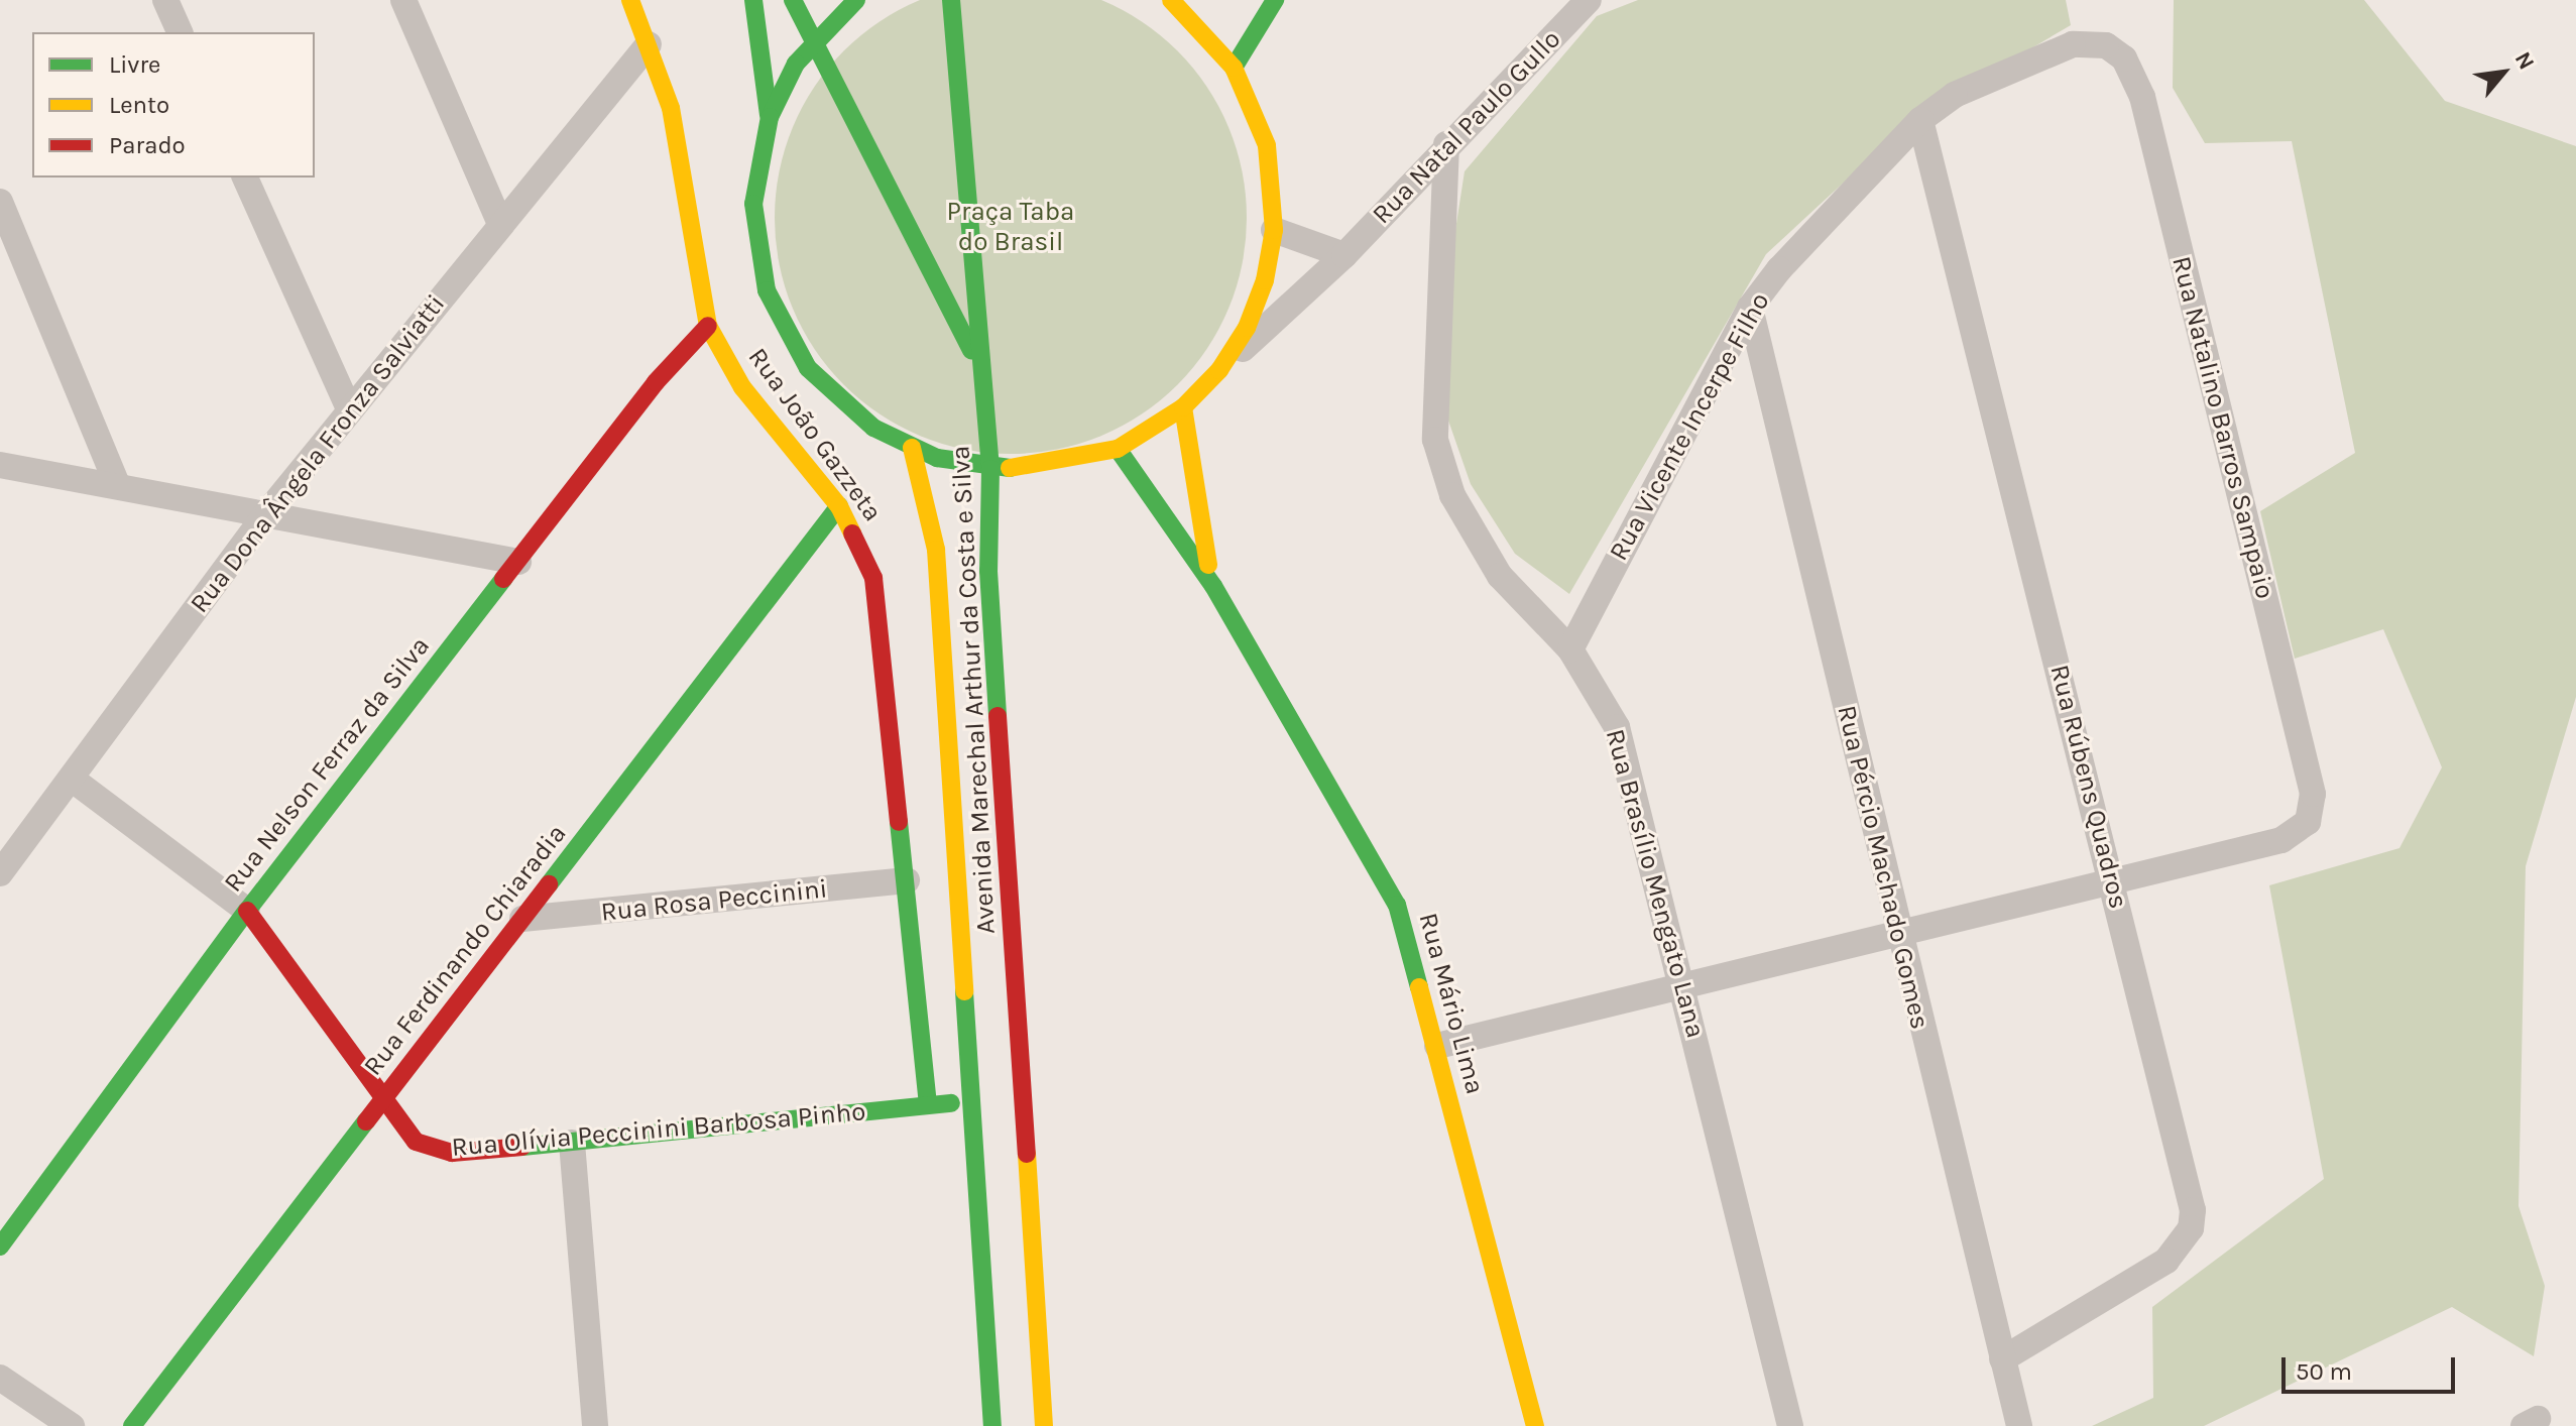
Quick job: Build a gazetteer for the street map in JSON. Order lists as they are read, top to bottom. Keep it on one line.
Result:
{"streets":{"street":["Rua Natal Paulo Gullo","Rua Vicente Incerpe Filho","Rua Natalino Barros Sampaio","Rua João Gazzeta","Rua Dona Ângela Fronza Salviatti","Avenida Marechal Arthur da Costa e Silva","Rua Nelson Ferraz da Silva","Rua Rúbens Quadros","Rua Pércio Machado Gomes","Rua Brasílio Mengato Lana","Rua Rosa Peccinini","Rua Ferdinando Chiaradia","Rua Mário Lima","Rua Olívia Peccinini Barbosa Pinho"]},"crossings":[["Rua Natal Paulo Gullo","Rua Brasílio Mengato Lana"],["Rua Vicente Incerpe Filho","Rua Natalino Barros Sampaio"],["Rua Vicente Incerpe Filho","Rua Rúbens Quadros"],["Rua Vicente Incerpe Filho","Rua Pércio Machado Gomes"],["Rua Vicente Incerpe Filho","Rua Brasílio Mengato Lana"],["Rua Natalino Barros Sampaio","Rua Rúbens Quadros"],["Rua João Gazzeta","Rua Dona Ângela Fronza Salviatti"],["Rua João Gazzeta","Rua Nelson Ferraz da Silva"],["Rua João Gazzeta","Rua Rosa Peccinini"],["Rua João Gazzeta","Rua Ferdinando Chiaradia"],["Rua João Gazzeta","Rua Olívia Peccinini Barbosa Pinho"],["Rua Dona Ângela Fronza Salviatti","Rua Olívia Peccinini Barbosa Pinho"],["Avenida Marechal Arthur da Costa e Silva","Rua Olívia Peccinini Barbosa Pinho"],["Rua Nelson Ferraz da Silva","Rua Olívia Peccinini Barbosa Pinho"],["Rua Rúbens Quadros","Rua Pércio Machado Gomes"],["Rua Rosa Peccinini","Rua Ferdinando Chiaradia"],["Rua Ferdinando Chiaradia","Rua Olívia Peccinini Barbosa Pinho"]],"parks":["Praça Taba do Brasil"],"legend":["Livre","Lento","Parado"],"scale_bar":"50 m","north":"top right"}
